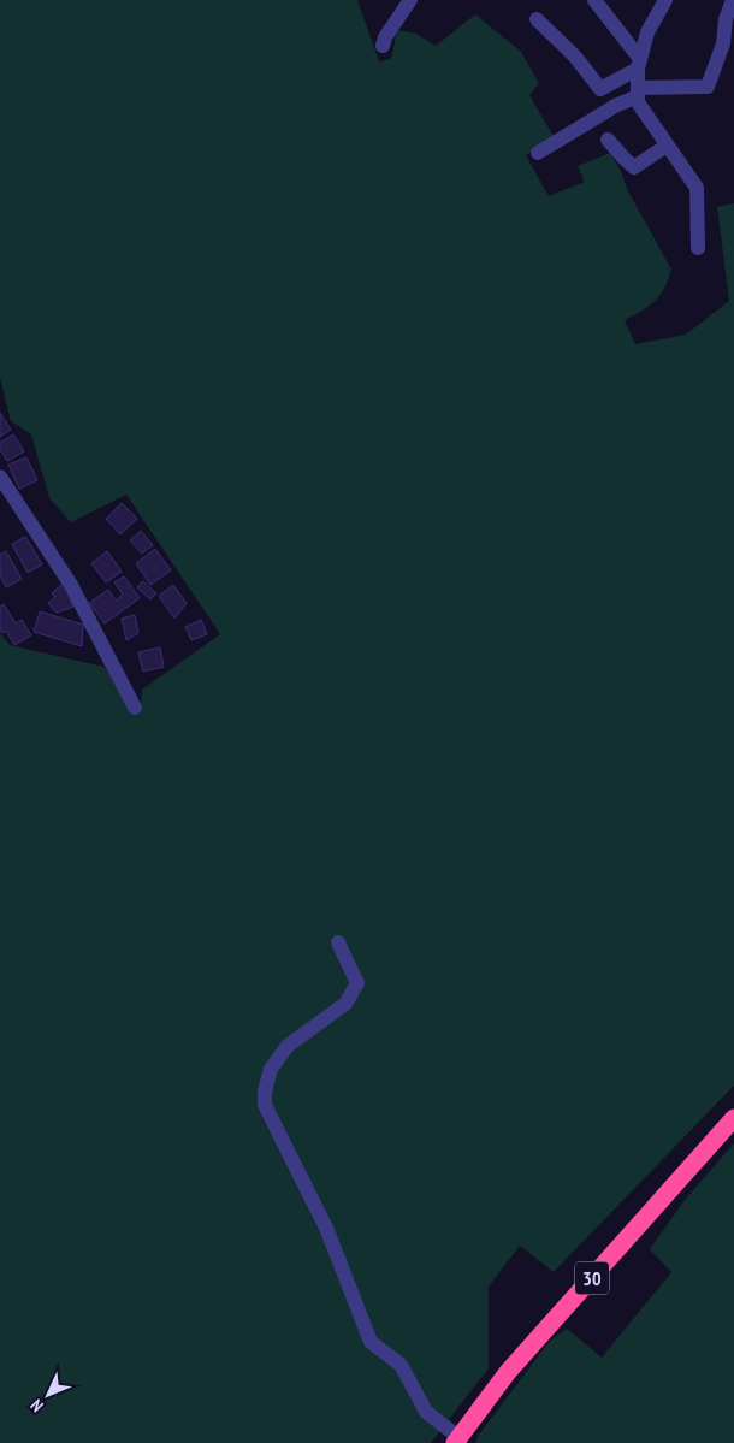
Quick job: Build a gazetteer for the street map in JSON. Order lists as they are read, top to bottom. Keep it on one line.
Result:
{"streets":{"highway":["30"]},"north":"bottom left"}
